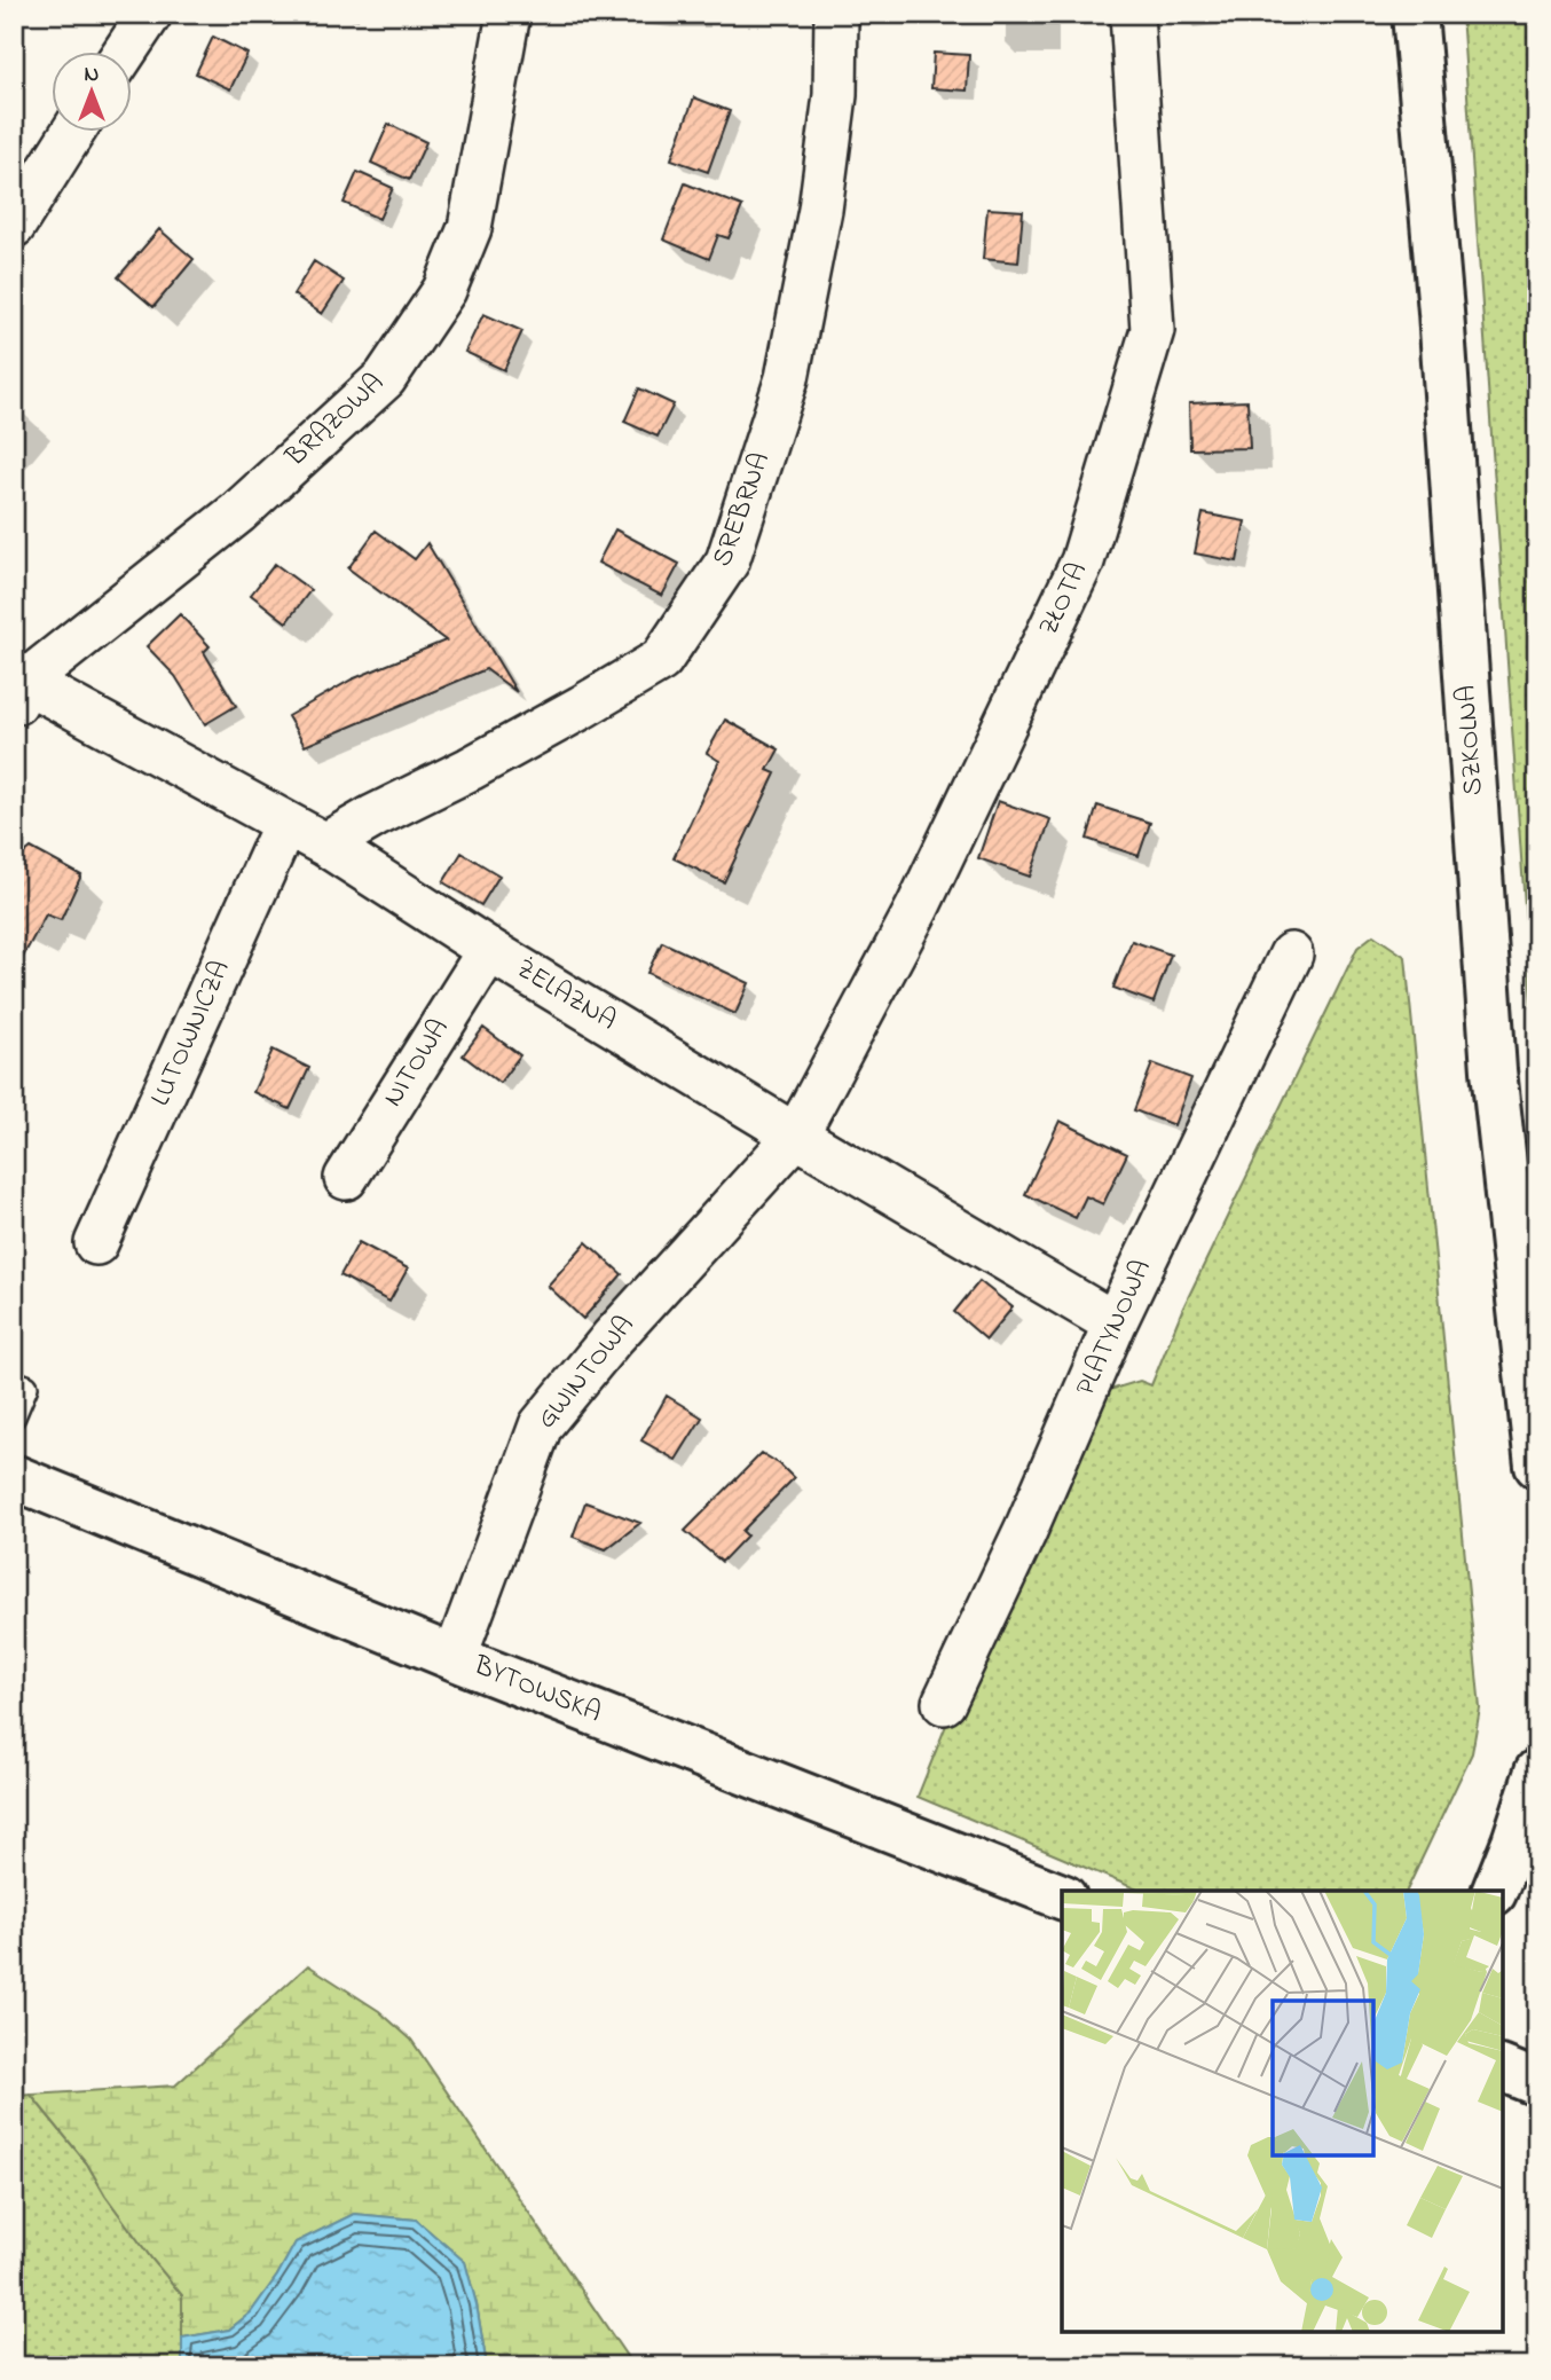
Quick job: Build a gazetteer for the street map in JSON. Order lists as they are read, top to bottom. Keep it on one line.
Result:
{"streets":{"street":["BRĄZOWA","SREBRNA","ZŁOTA","SZKOLNA","ŻELAZNA","LUTOWNICZA","NITOWA","PLATYNOWA","GWINTOWA","BYTOWSKA"]},"crossings":[["BRĄZOWA","ŻELAZNA"],["SREBRNA","ŻELAZNA"],["ZŁOTA","ŻELAZNA"],["ZŁOTA","GWINTOWA"],["ŻELAZNA","LUTOWNICZA"],["ŻELAZNA","NITOWA"],["ŻELAZNA","PLATYNOWA"],["ŻELAZNA","GWINTOWA"],["GWINTOWA","BYTOWSKA"]],"north":"top"}
